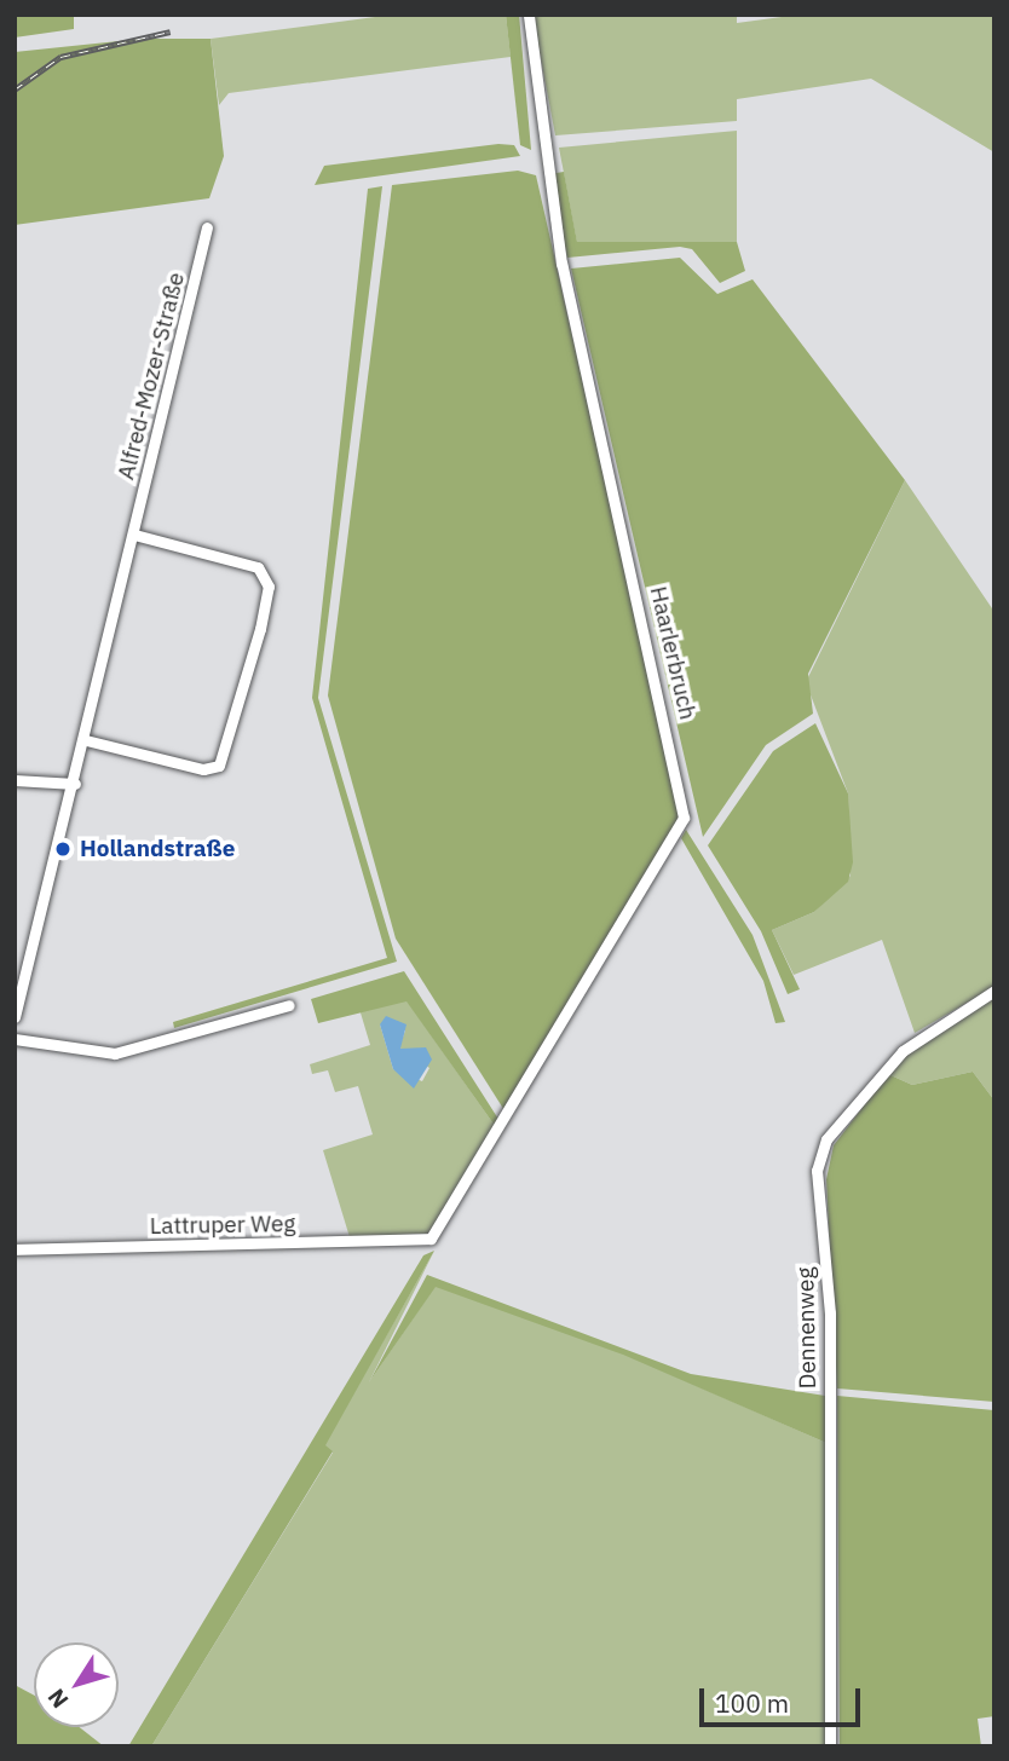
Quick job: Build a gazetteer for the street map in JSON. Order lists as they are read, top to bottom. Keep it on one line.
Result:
{"streets":{"street":["Alfred-Mozer-Straße","Haarlerbruch","Lattruper Weg","Dennenweg"]},"crossings":[["Haarlerbruch","Lattruper Weg"]],"places":["Hollandstraße"],"scale_bar":"100 m","north":"bottom left"}
